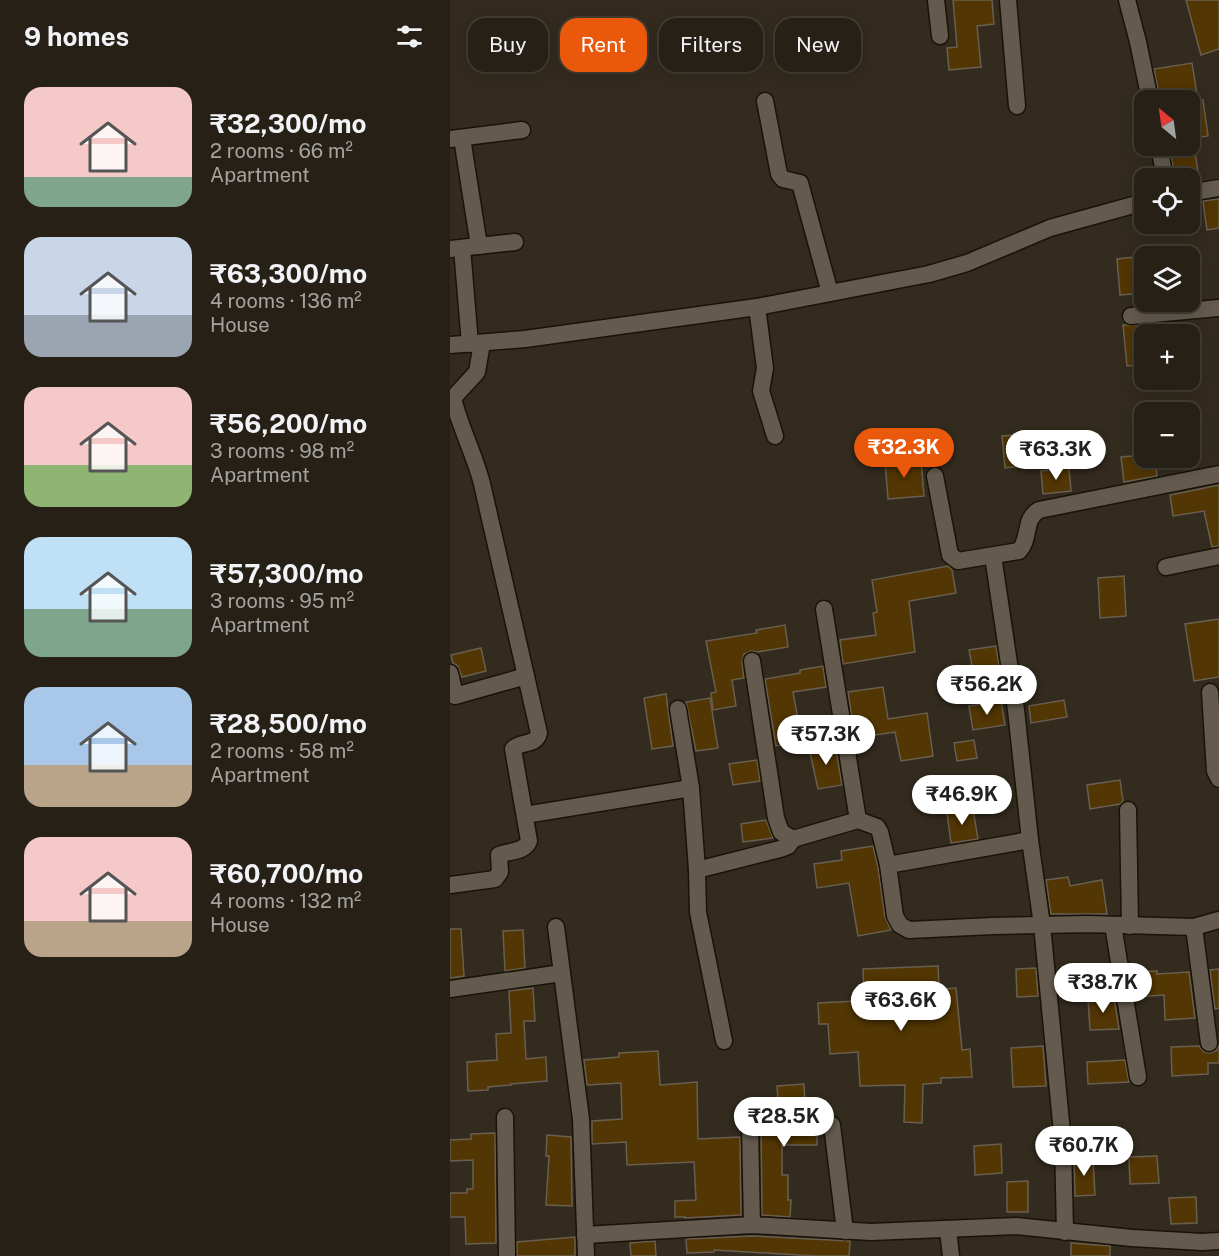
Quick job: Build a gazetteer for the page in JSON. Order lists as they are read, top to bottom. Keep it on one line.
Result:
{"north":"top left","page":{"heading":"9 homes","chip":["Buy","Rent","Filters","New"],"list":[{"name":"₹32,300/mo","note":"2 rooms · 66 m² · Apartment"},{"name":"₹63,300/mo","note":"4 rooms · 136 m² · House"},{"name":"₹56,200/mo","note":"3 rooms · 98 m² · Apartment"},{"name":"₹57,300/mo","note":"3 rooms · 95 m² · Apartment"},{"name":"₹28,500/mo","note":"2 rooms · 58 m² · Apartment"},{"name":"₹60,700/mo","note":"4 rooms · 132 m² · House"}],"map_buttons":["+","−"],"price":["₹32.3K","₹63.3K","₹56.2K","₹57.3K","₹46.9K","₹38.7K","₹63.6K","₹28.5K","₹60.7K"]}}
